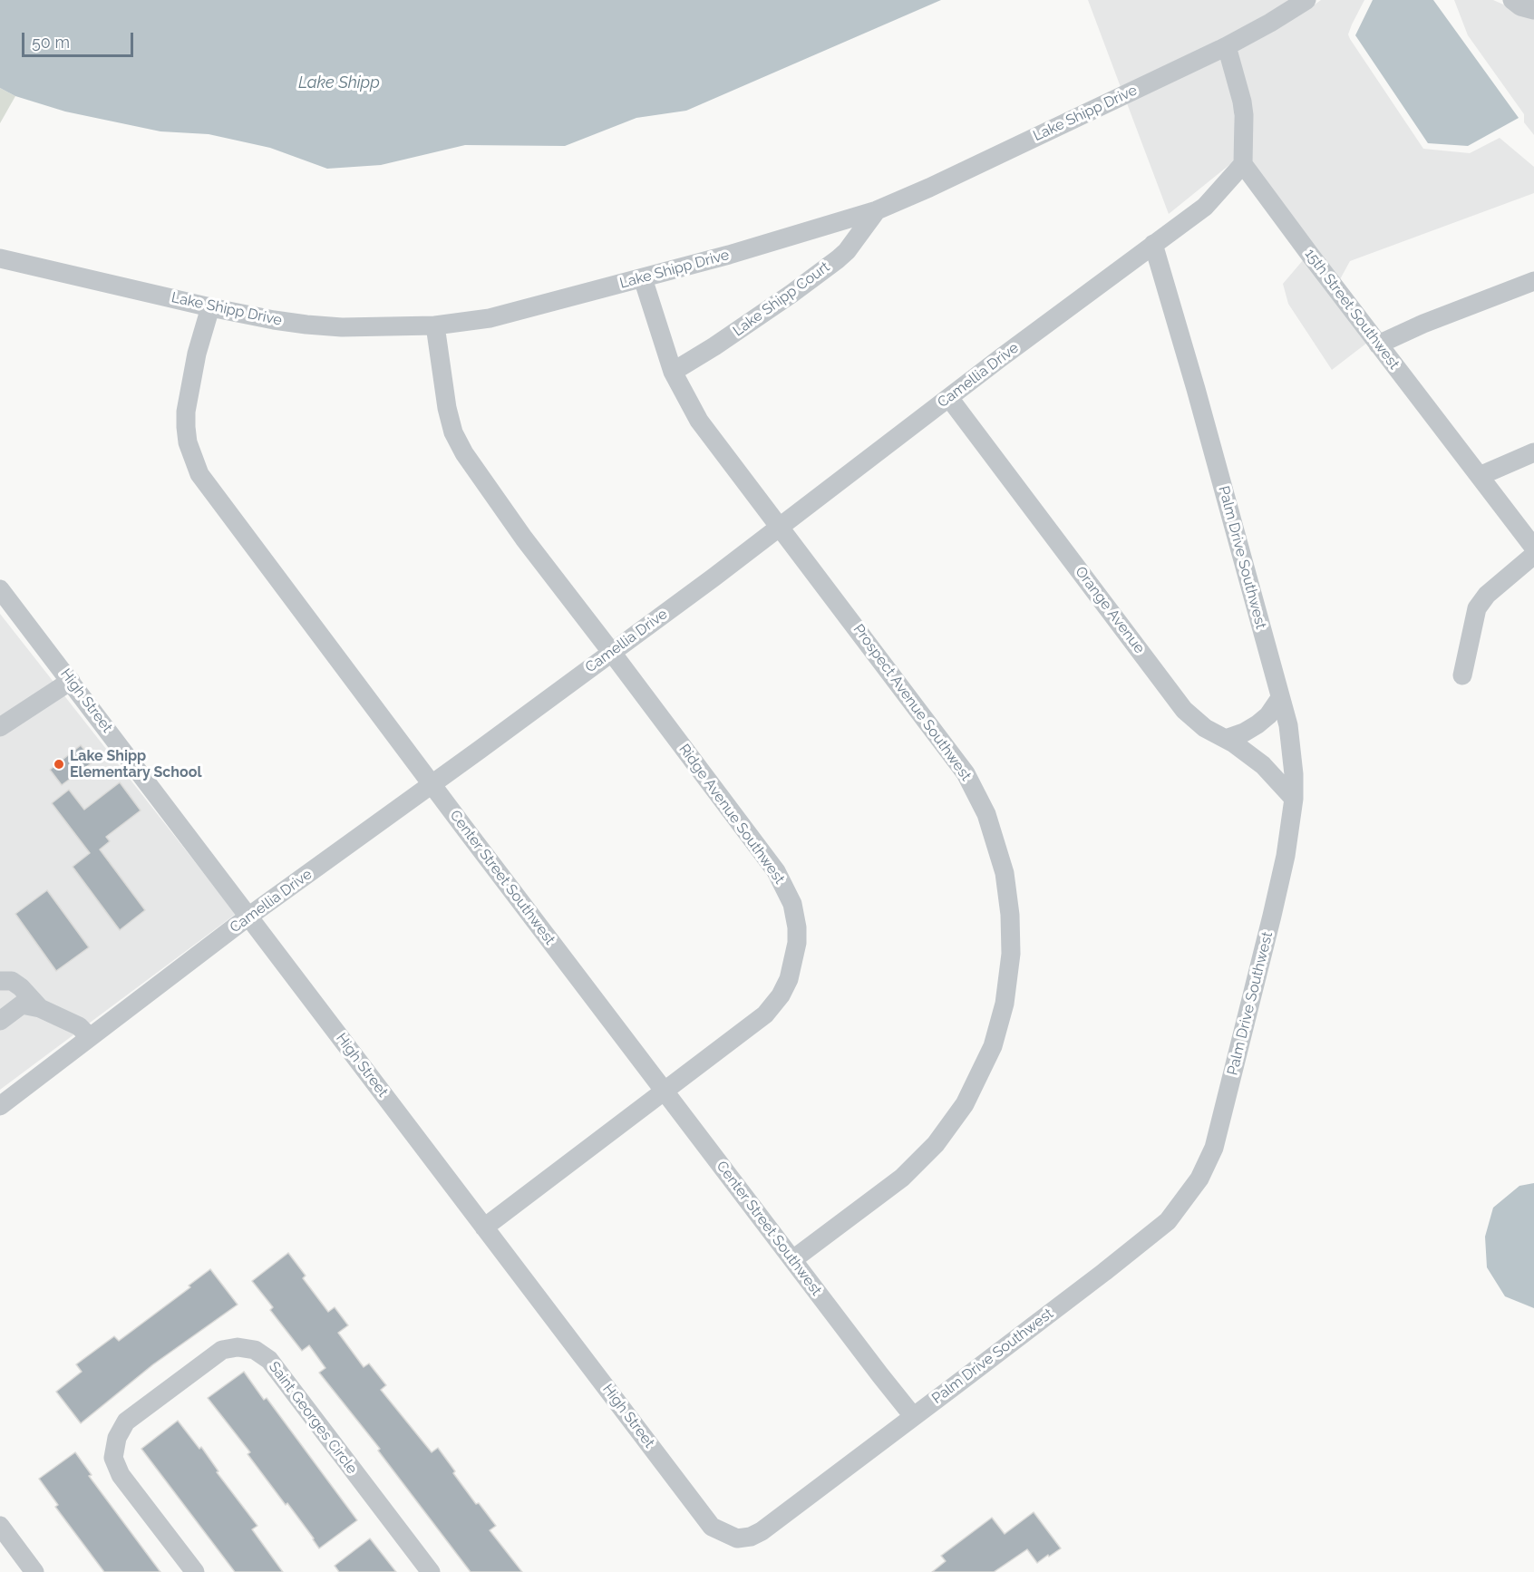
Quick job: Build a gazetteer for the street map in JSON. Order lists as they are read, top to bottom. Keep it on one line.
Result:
{"streets":{"street":["Lake Shipp Drive","Lake Shipp Court","15th Street Southwest","Camellia Drive","Palm Drive Southwest","Orange Avenue","High Street","Prospect Avenue Southwest","Ridge Avenue Southwest","Center Street Southwest","Saint Georges Circle"]},"crossings":[["Lake Shipp Drive","Lake Shipp Court"],["Lake Shipp Drive","Prospect Avenue Southwest"],["Lake Shipp Drive","Ridge Avenue Southwest"],["Lake Shipp Drive","Center Street Southwest"],["Lake Shipp Court","Prospect Avenue Southwest"],["15th Street Southwest","Camellia Drive"],["Camellia Drive","Palm Drive Southwest"],["Camellia Drive","Orange Avenue"],["Camellia Drive","High Street"],["Camellia Drive","Prospect Avenue Southwest"],["Camellia Drive","Ridge Avenue Southwest"],["Camellia Drive","Center Street Southwest"],["Palm Drive Southwest","Orange Avenue"],["Palm Drive Southwest","High Street"],["Palm Drive Southwest","Center Street Southwest"],["High Street","Ridge Avenue Southwest"],["Prospect Avenue Southwest","Center Street Southwest"],["Ridge Avenue Southwest","Center Street Southwest"]],"water":["Lake Shipp"],"places":["Lake Shipp Elementary School"],"scale_bar":"50 m"}
